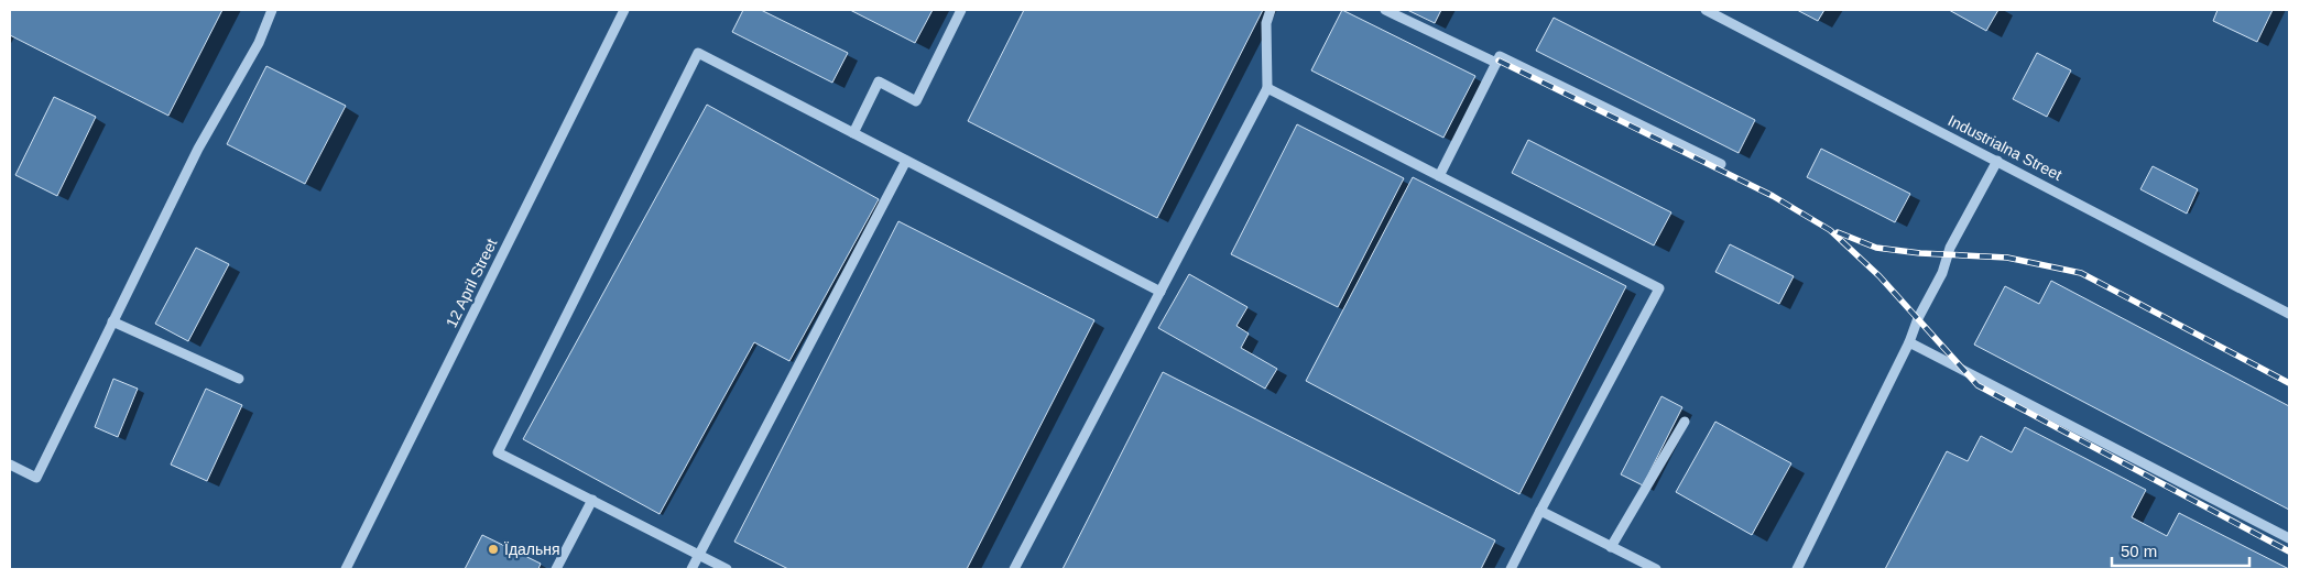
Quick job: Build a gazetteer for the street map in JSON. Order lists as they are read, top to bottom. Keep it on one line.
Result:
{"streets":{"street":["Industrialna Street","12 April Street"]},"places":["Їдальня"],"scale_bar":"50 m"}
